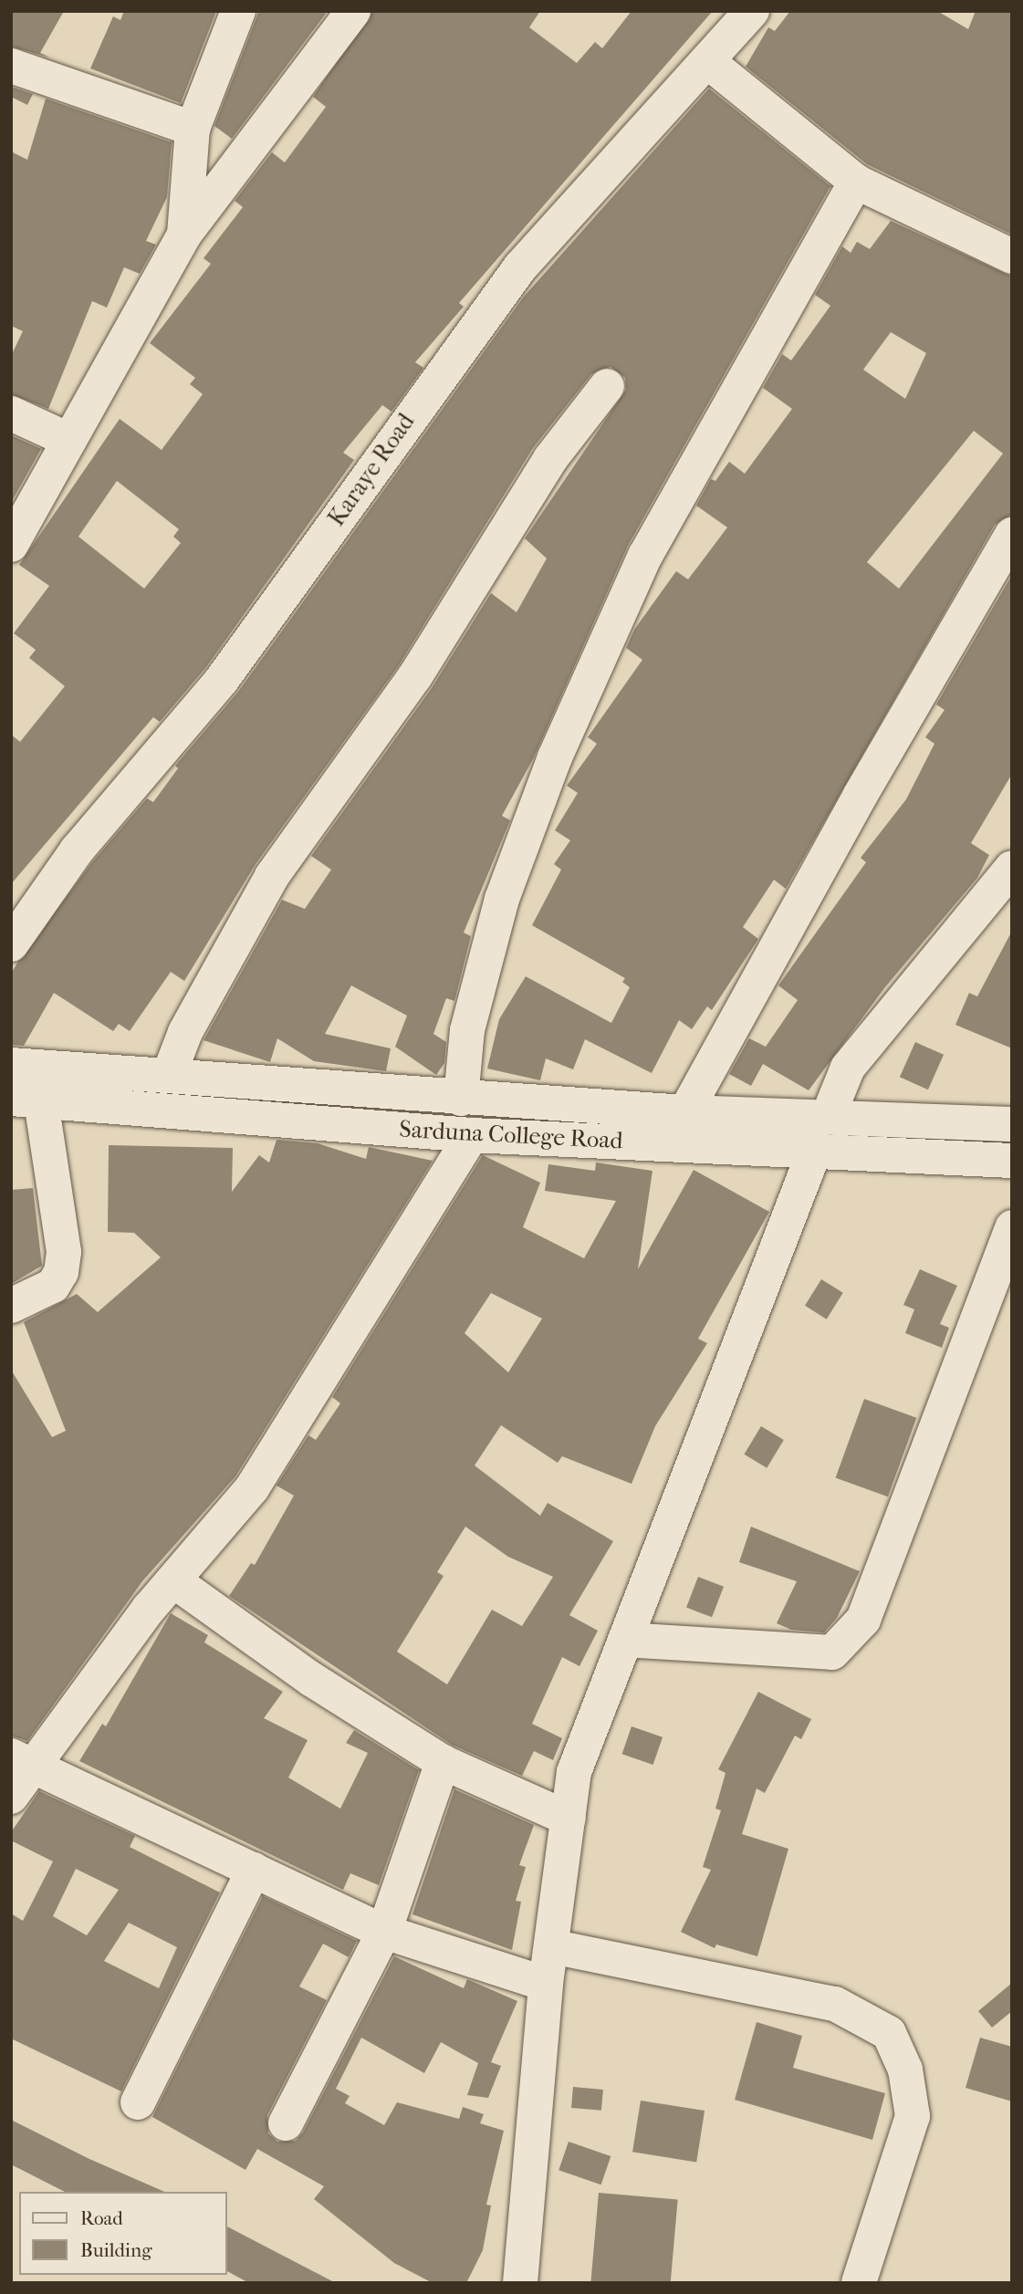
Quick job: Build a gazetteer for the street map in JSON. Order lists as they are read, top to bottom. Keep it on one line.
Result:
{"streets":{"street":["Karaye Road","Sarduna College Road"]},"legend":["Road","Building"]}
